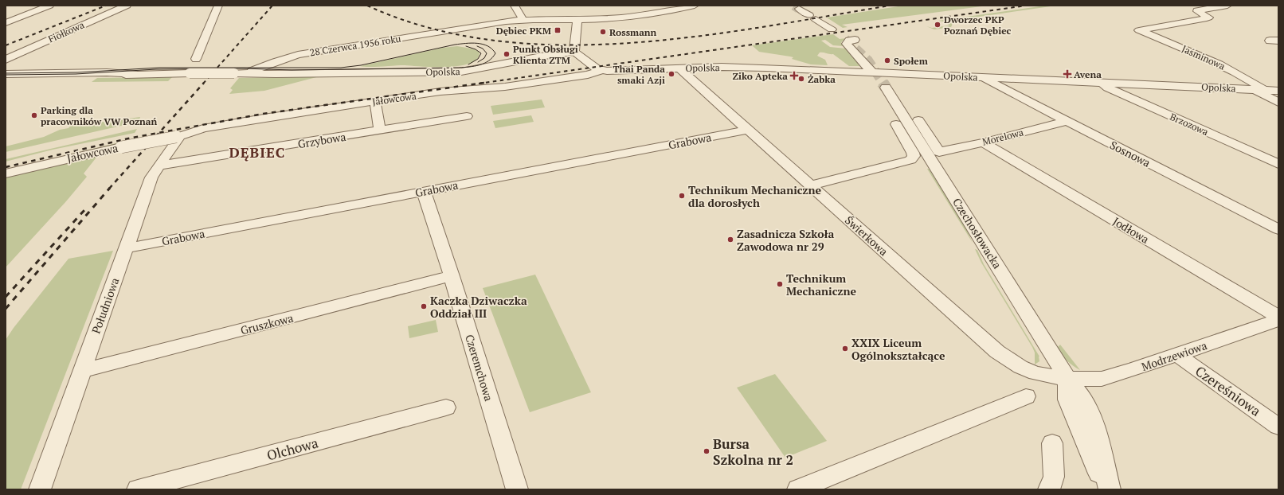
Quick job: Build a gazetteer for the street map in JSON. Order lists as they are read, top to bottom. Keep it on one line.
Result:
{"streets":{"street":["Fiołkowa","28 Czerwca 1956 roku","Jaśminowa","Opolska","Jałowcowa","Brzozowa","Morelowa","Grzybowa","Grabowa","Sosnowa","Jodłowa","Czechosłowacka","Świerkowa","Południowa","Gruszkowa","Modrzewiowa","Czeremchowa","Czereśniowa","Olchowa"]},"crossings":[["28 Czerwca 1956 roku","Opolska"],["Jaśminowa","Opolska"],["Opolska","Jałowcowa"],["Opolska","Brzozowa"],["Opolska","Sosnowa"],["Opolska","Świerkowa"],["Jałowcowa","Południowa"],["Morelowa","Sosnowa"],["Morelowa","Jodłowa"],["Morelowa","Świerkowa"],["Grzybowa","Południowa"],["Grabowa","Świerkowa"],["Grabowa","Południowa"],["Grabowa","Czeremchowa"],["Czechosłowacka","Świerkowa"],["Czechosłowacka","Modrzewiowa"],["Świerkowa","Modrzewiowa"],["Południowa","Gruszkowa"],["Gruszkowa","Czeremchowa"],["Modrzewiowa","Czereśniowa"]],"districts":["DĘBIEC"],"places":{"other":["Dworzec PKP Poznań Dębiec","Rossmann","Punkt Obsługi Klienta ZTM","Społem","Thai Panda smaki Azji","Żabka","Parking dla pracowników VW Poznań","Technikum Mechaniczne dla dorosłych","Zasadnicza Szkoła Zawodowa nr 29","Technikum Mechaniczne","Kaczka Dziwaczka Oddział III","XXIX Liceum Ogólnokształcące","Bursa Szkolna nr 2"],"transit":["Dębiec PKM"],"health":["Avena","Ziko Apteka"]}}
